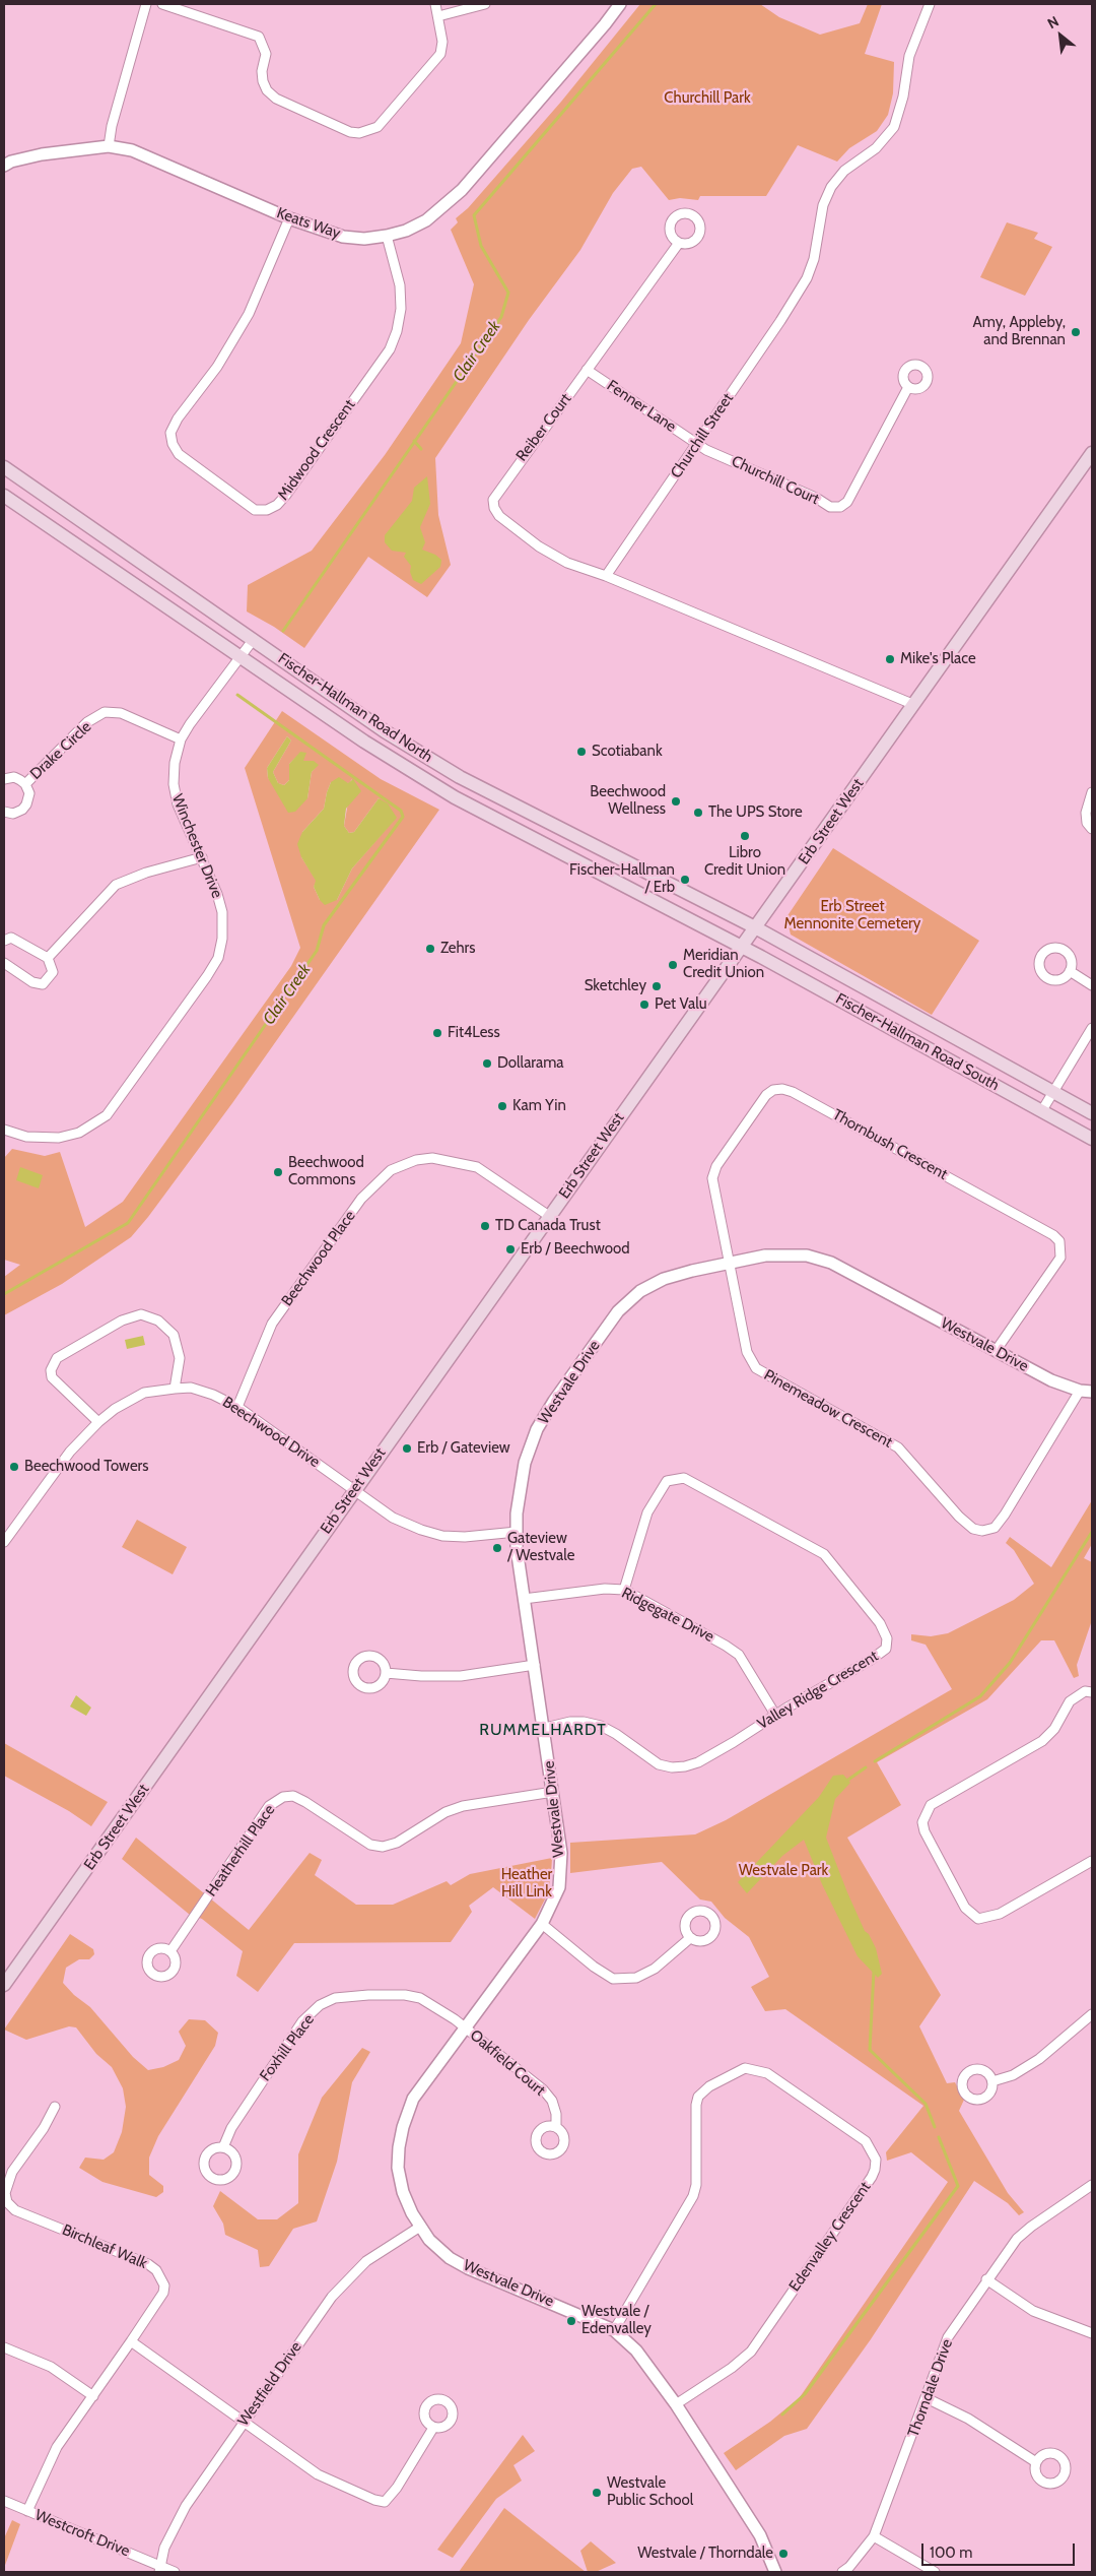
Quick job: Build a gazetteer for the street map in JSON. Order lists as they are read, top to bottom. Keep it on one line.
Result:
{"streets":{"main road":["Fischer-Hallman Road North","Erb Street West","Fischer-Hallman Road South"],"street":["Keats Way","Fenner Lane","Reiber Court","Churchill Street","Midwood Crescent","Churchill Court","Drake Circle","Winchester Drive","Thornbush Crescent","Beechwood Place","Westvale Drive","Pinemeadow Crescent","Beechwood Drive","Ridgegate Drive","Valley Ridge Crescent","Heatherhill Place","Foxhill Place","Oakfield Court","Edenvalley Crescent","Birchleaf Walk","Westfield Drive","Thorndale Drive","Westcroft Drive"]},"crossings":[["Keats Way","Midwood Crescent"],["Fenner Lane","Reiber Court"],["Fenner Lane","Churchill Street"],["Fenner Lane","Churchill Court"],["Reiber Court","Churchill Street"],["Churchill Street","Churchill Court"],["Fischer-Hallman Road North","Erb Street West"],["Fischer-Hallman Road North","Winchester Drive"],["Fischer-Hallman Road North","Fischer-Hallman Road South"],["Drake Circle","Winchester Drive"],["Erb Street West","Fischer-Hallman Road South"],["Erb Street West","Beechwood Place"],["Erb Street West","Beechwood Drive"],["Thornbush Crescent","Westvale Drive"],["Thornbush Crescent","Pinemeadow Crescent"],["Beechwood Place","Beechwood Drive"],["Westvale Drive","Pinemeadow Crescent"],["Westvale Drive","Beechwood Drive"],["Westvale Drive","Ridgegate Drive"],["Westvale Drive","Valley Ridge Crescent"],["Westvale Drive","Heatherhill Place"],["Westvale Drive","Foxhill Place"],["Westvale Drive","Oakfield Court"],["Westvale Drive","Edenvalley Crescent"],["Westvale Drive","Westfield Drive"],["Ridgegate Drive","Valley Ridge Crescent"],["Foxhill Place","Oakfield Court"],["Birchleaf Walk","Westcroft Drive"],["Westfield Drive","Westcroft Drive"]],"districts":["RUMMELHARDT"],"water":["Clair Creek"],"parks":["Churchill Park","Erb Street Mennonite Cemetery","Westvale Park","Heather Hill Link"],"places":["Amy, Appleby, and Brennan","Mike's Place","Scotiabank","Beechwood Wellness","The UPS Store","Libro Credit Union","Fischer-Hallman / Erb","Zehrs","Meridian Credit Union","Sketchley","Pet Valu","Fit4Less","Dollarama","Kam Yin","Beechwood Commons","TD Canada Trust","Erb / Beechwood","Erb / Gateview","Beechwood Towers","Gateview / Westvale","Westvale / Edenvalley","Westvale Public School","Westvale / Thorndale"],"scale_bar":"100 m","north":"top left"}
